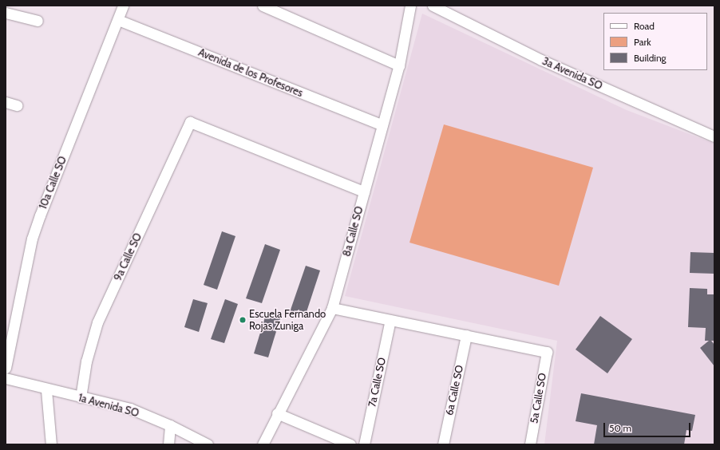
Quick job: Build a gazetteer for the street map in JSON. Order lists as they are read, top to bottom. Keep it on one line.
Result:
{"streets":{"street":["Avenida de los Profesores","3a Avenida SO","10a Calle SO","8a Calle SO","9a Calle SO","7a Calle SO","6a Calle SO","5a Calle SO","1a Avenida SO"]},"crossings":[["Avenida de los Profesores","10a Calle SO"],["Avenida de los Profesores","8a Calle SO"],["8a Calle SO","9a Calle SO"],["9a Calle SO","1a Avenida SO"],["6a Calle SO","5a Calle SO"]],"places":["Escuela Fernando Rojas Zuniga"],"legend":["Road","Park","Building"],"scale_bar":"50 m"}
